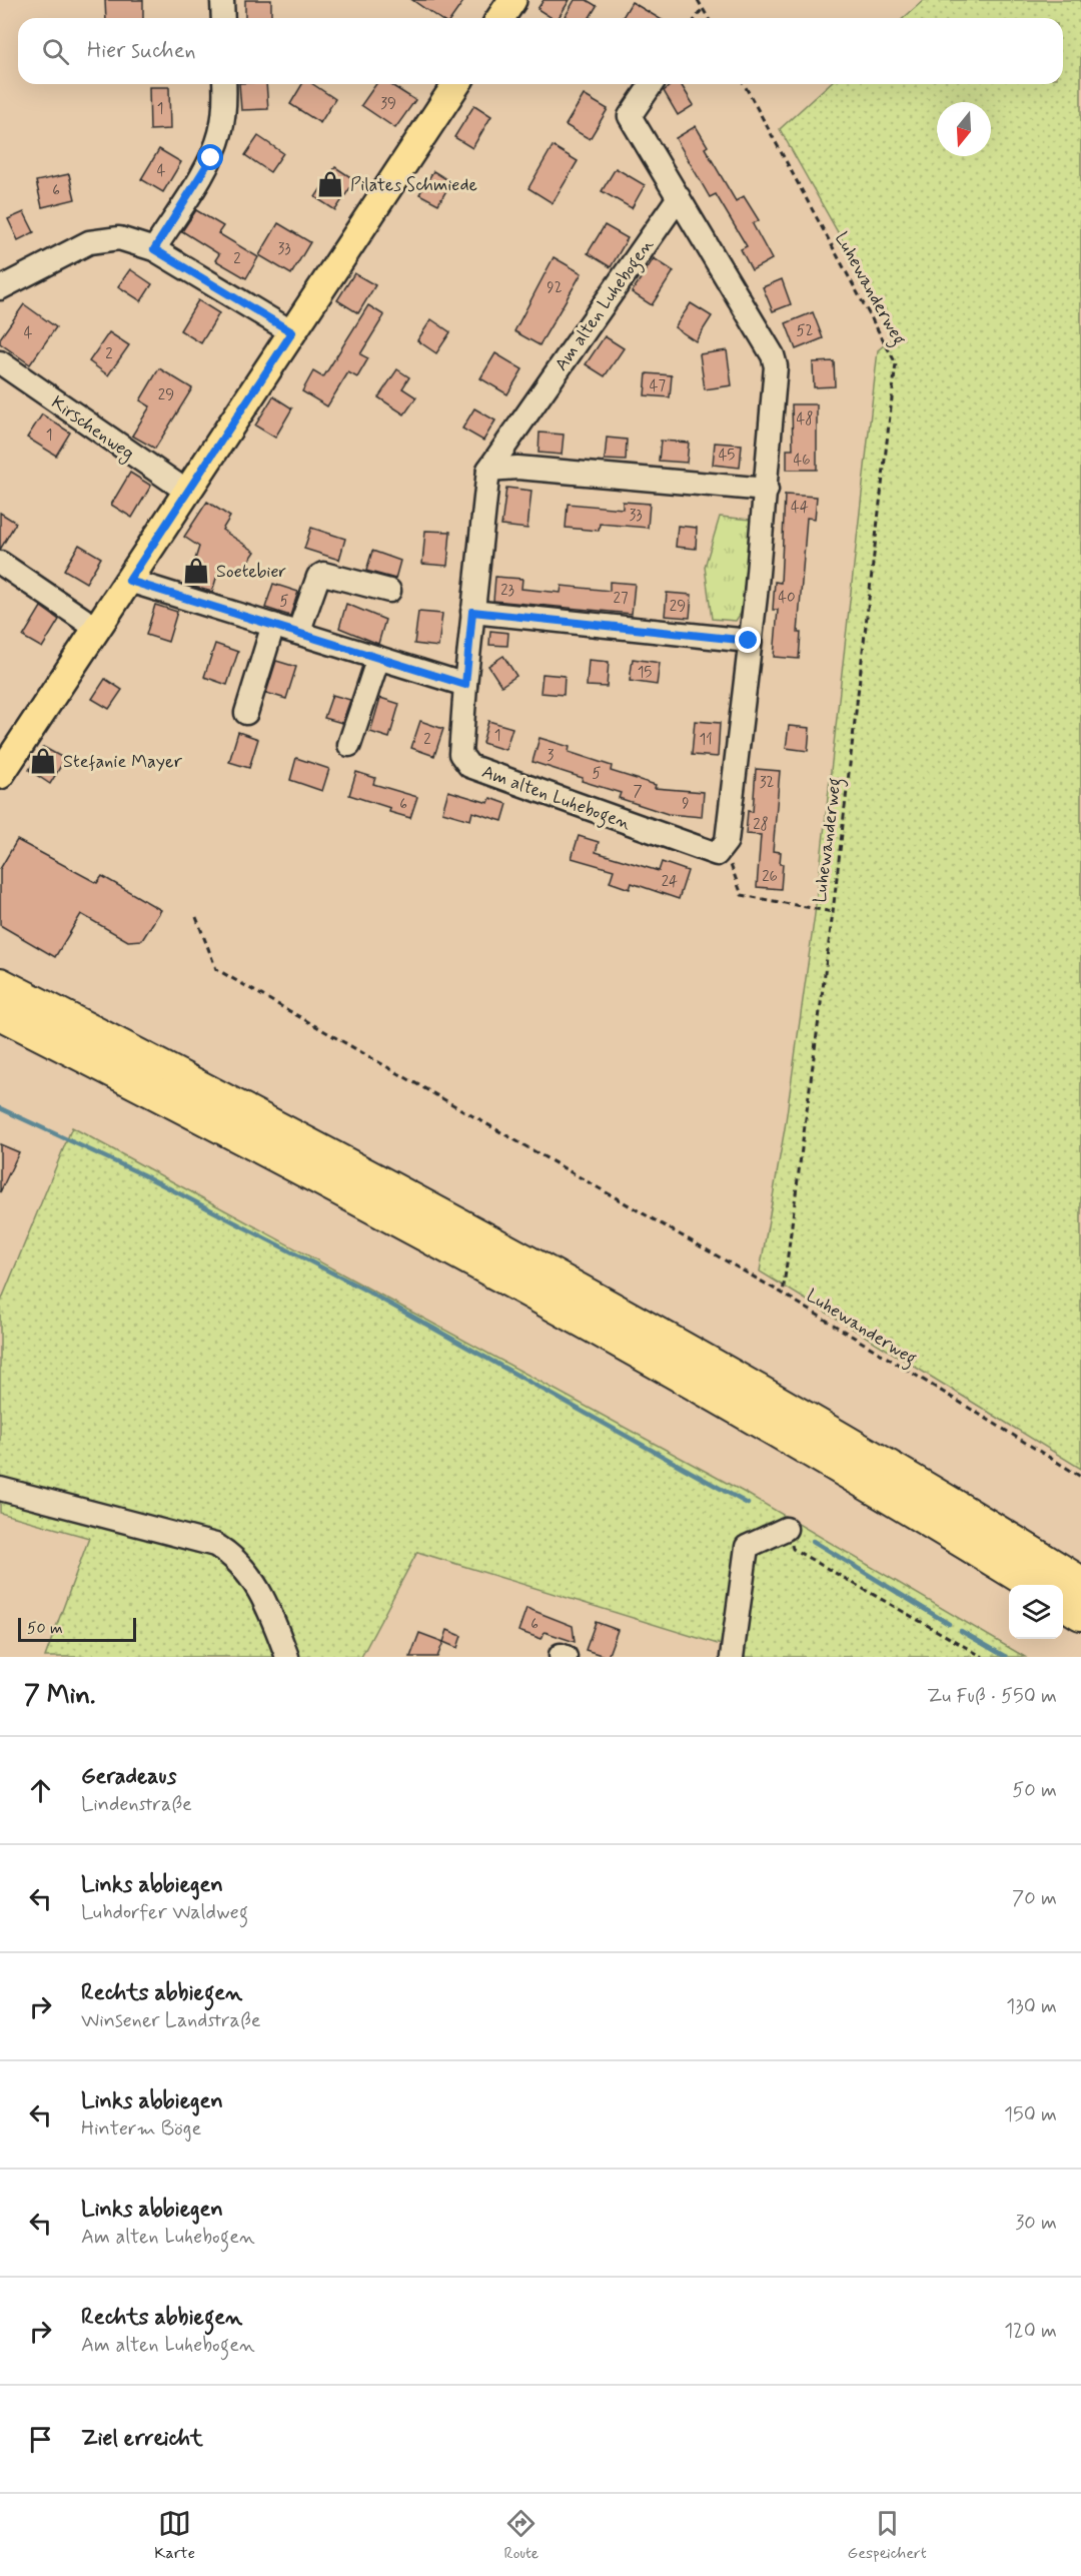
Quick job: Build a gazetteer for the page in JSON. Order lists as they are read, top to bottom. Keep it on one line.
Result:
{"streets":{"street":["Am alten Luhebogen","Kirschenweg"],"path":["Luhewanderweg"]},"places":{"shop":["Pilates Schmiede","Soetebier","Stefanie Mayer"]},"house_numbers":["39","1","4","6","33","2","92","52","4","2","47","29","48","1","45","46","44","33","23","40","27","5","29","15","1","2","11","3","5","32","7","9","6","28","26","24","6"],"scale_bar":"50 m","north":"bottom","page":{"search":"Hier suchen","scale":"50 m","heading":["7 Min.","Zu Fuß · 550 m"],"list":[["Geradeaus","Lindenstraße","50 m"],["Links abbiegen","Luhdorfer Waldweg","70 m"],["Rechts abbiegen","Winsener Landstraße","130 m"],["Links abbiegen","Hinterm Böge","150 m"],["Links abbiegen","Am alten Luhebogen","30 m"],["Rechts abbiegen","Am alten Luhebogen","120 m"],"Ziel erreicht"],"nav":["Karte","Route","Gespeichert"]}}
